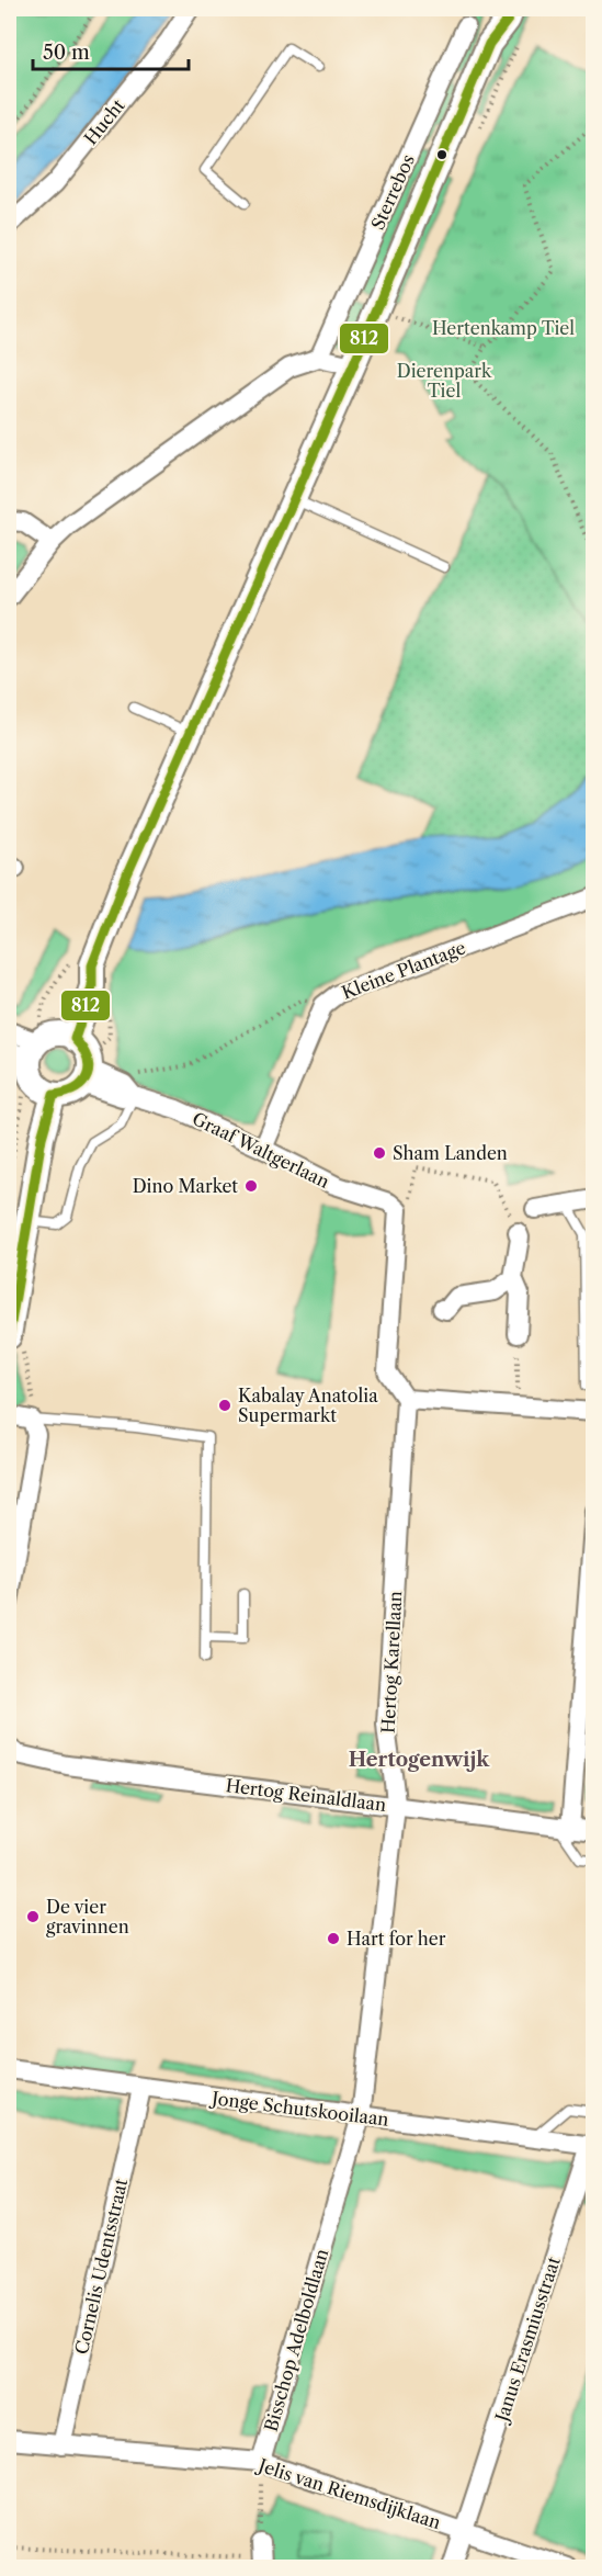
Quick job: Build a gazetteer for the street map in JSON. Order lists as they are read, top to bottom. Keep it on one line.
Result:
{"streets":{"street":["Hucht","Sterrebos","Kleine Plantage","Graaf Waltgerlaan","Hertog Karellaan","Hertog Reinaldlaan","Jonge Schutskooilaan","Cornelis Udentsstraat","Janus Erasmiusstraat","Bisschop Adelboldlaan","Jelis van Riemsdijklaan"]},"crossings":[["Kleine Plantage","Graaf Waltgerlaan"],["Hertog Karellaan","Hertog Reinaldlaan"],["Hertog Karellaan","Jonge Schutskooilaan"],["Hertog Karellaan","Bisschop Adelboldlaan"],["Jonge Schutskooilaan","Cornelis Udentsstraat"],["Jonge Schutskooilaan","Janus Erasmiusstraat"],["Jonge Schutskooilaan","Bisschop Adelboldlaan"],["Cornelis Udentsstraat","Jelis van Riemsdijklaan"],["Janus Erasmiusstraat","Jelis van Riemsdijklaan"],["Bisschop Adelboldlaan","Jelis van Riemsdijklaan"]],"districts":["Hertogenwijk"],"parks":["Hertenkamp Tiel","Dierenpark Tiel"],"places":["Sham Landen","Dino Market","Kabalay Anatolia Supermarkt","De vier gravinnen","Hart for her"],"lines":["transit line 812"],"scale_bar":"50 m"}
